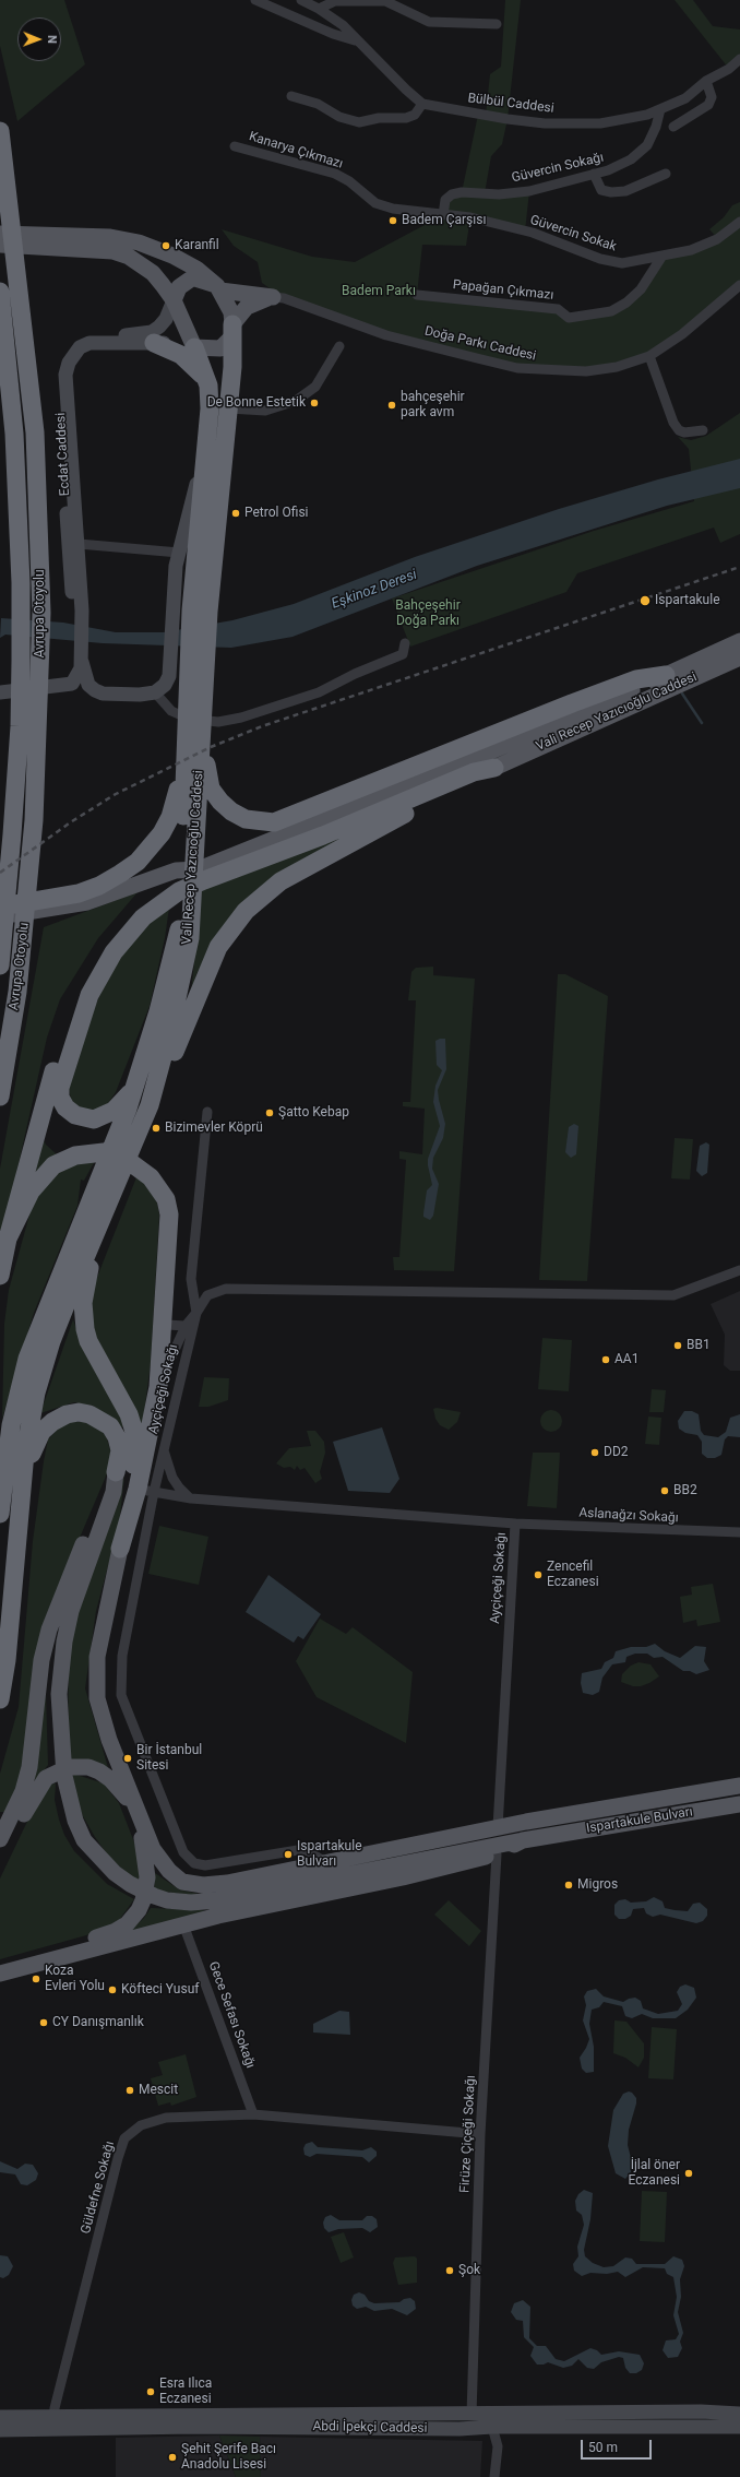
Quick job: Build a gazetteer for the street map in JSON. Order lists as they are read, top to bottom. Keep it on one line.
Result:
{"streets":{"highway":["Avrupa Otoyolu","Vali Recep Yazıcıoğlu Caddesi"],"main road":["Ispartakule Bulvarı"],"street":["Bülbül Caddesi","Kanarya Çıkmazı","Güvercin Sokağı","Güvercin Sokak","Papağan Çıkmazı","Doğa Parkı Caddesi","Ecdat Caddesi","Ayçiçeği Sokağı","Aslanağzı Sokağı","Gece Sefası Sokağı","Firüze Çiçeği Sokağı","Güldefne Sokağı","Abdi İpekçi Caddesi"]},"crossings":[["Bülbül Caddesi","Güvercin Sokağı"],["Kanarya Çıkmazı","Güvercin Sokağı"],["Kanarya Çıkmazı","Güvercin Sokak"],["Güvercin Sokağı","Güvercin Sokak"],["Güvercin Sokak","Papağan Çıkmazı"],["Ayçiçeği Sokağı","Aslanağzı Sokağı"],["Ayçiçeği Sokağı","Ispartakule Bulvarı"],["Ispartakule Bulvarı","Gece Sefası Sokağı"],["Ispartakule Bulvarı","Firüze Çiçeği Sokağı"],["Gece Sefası Sokağı","Güldefne Sokağı"],["Firüze Çiçeği Sokağı","Güldefne Sokağı"],["Firüze Çiçeği Sokağı","Abdi İpekçi Caddesi"],["Güldefne Sokağı","Abdi İpekçi Caddesi"]],"water":["Eşkinoz Deresi"],"parks":["Badem Parkı","Bahçeşehir Doğa Parkı"],"places":["Badem Çarşısı","Karanfil","De Bonne Estetik","bahçeşehir park avm","Petrol Ofisi","Ispartakule","Şatto Kebap","Bizimevler Köprü","BB1","AA1","DD2","BB2","Zencefil Eczanesi","Bir İstanbul Sitesi","Ispartakule Bulvarı","Migros","Koza Evleri Yolu","Köfteci Yusuf","CY Danışmanlık","Mescit","İjlal öner Eczanesi","Şok","Esra Ilıca Eczanesi","Şehit Şerife Bacı Anadolu Lisesi"],"scale_bar":"50 m","north":"right"}
